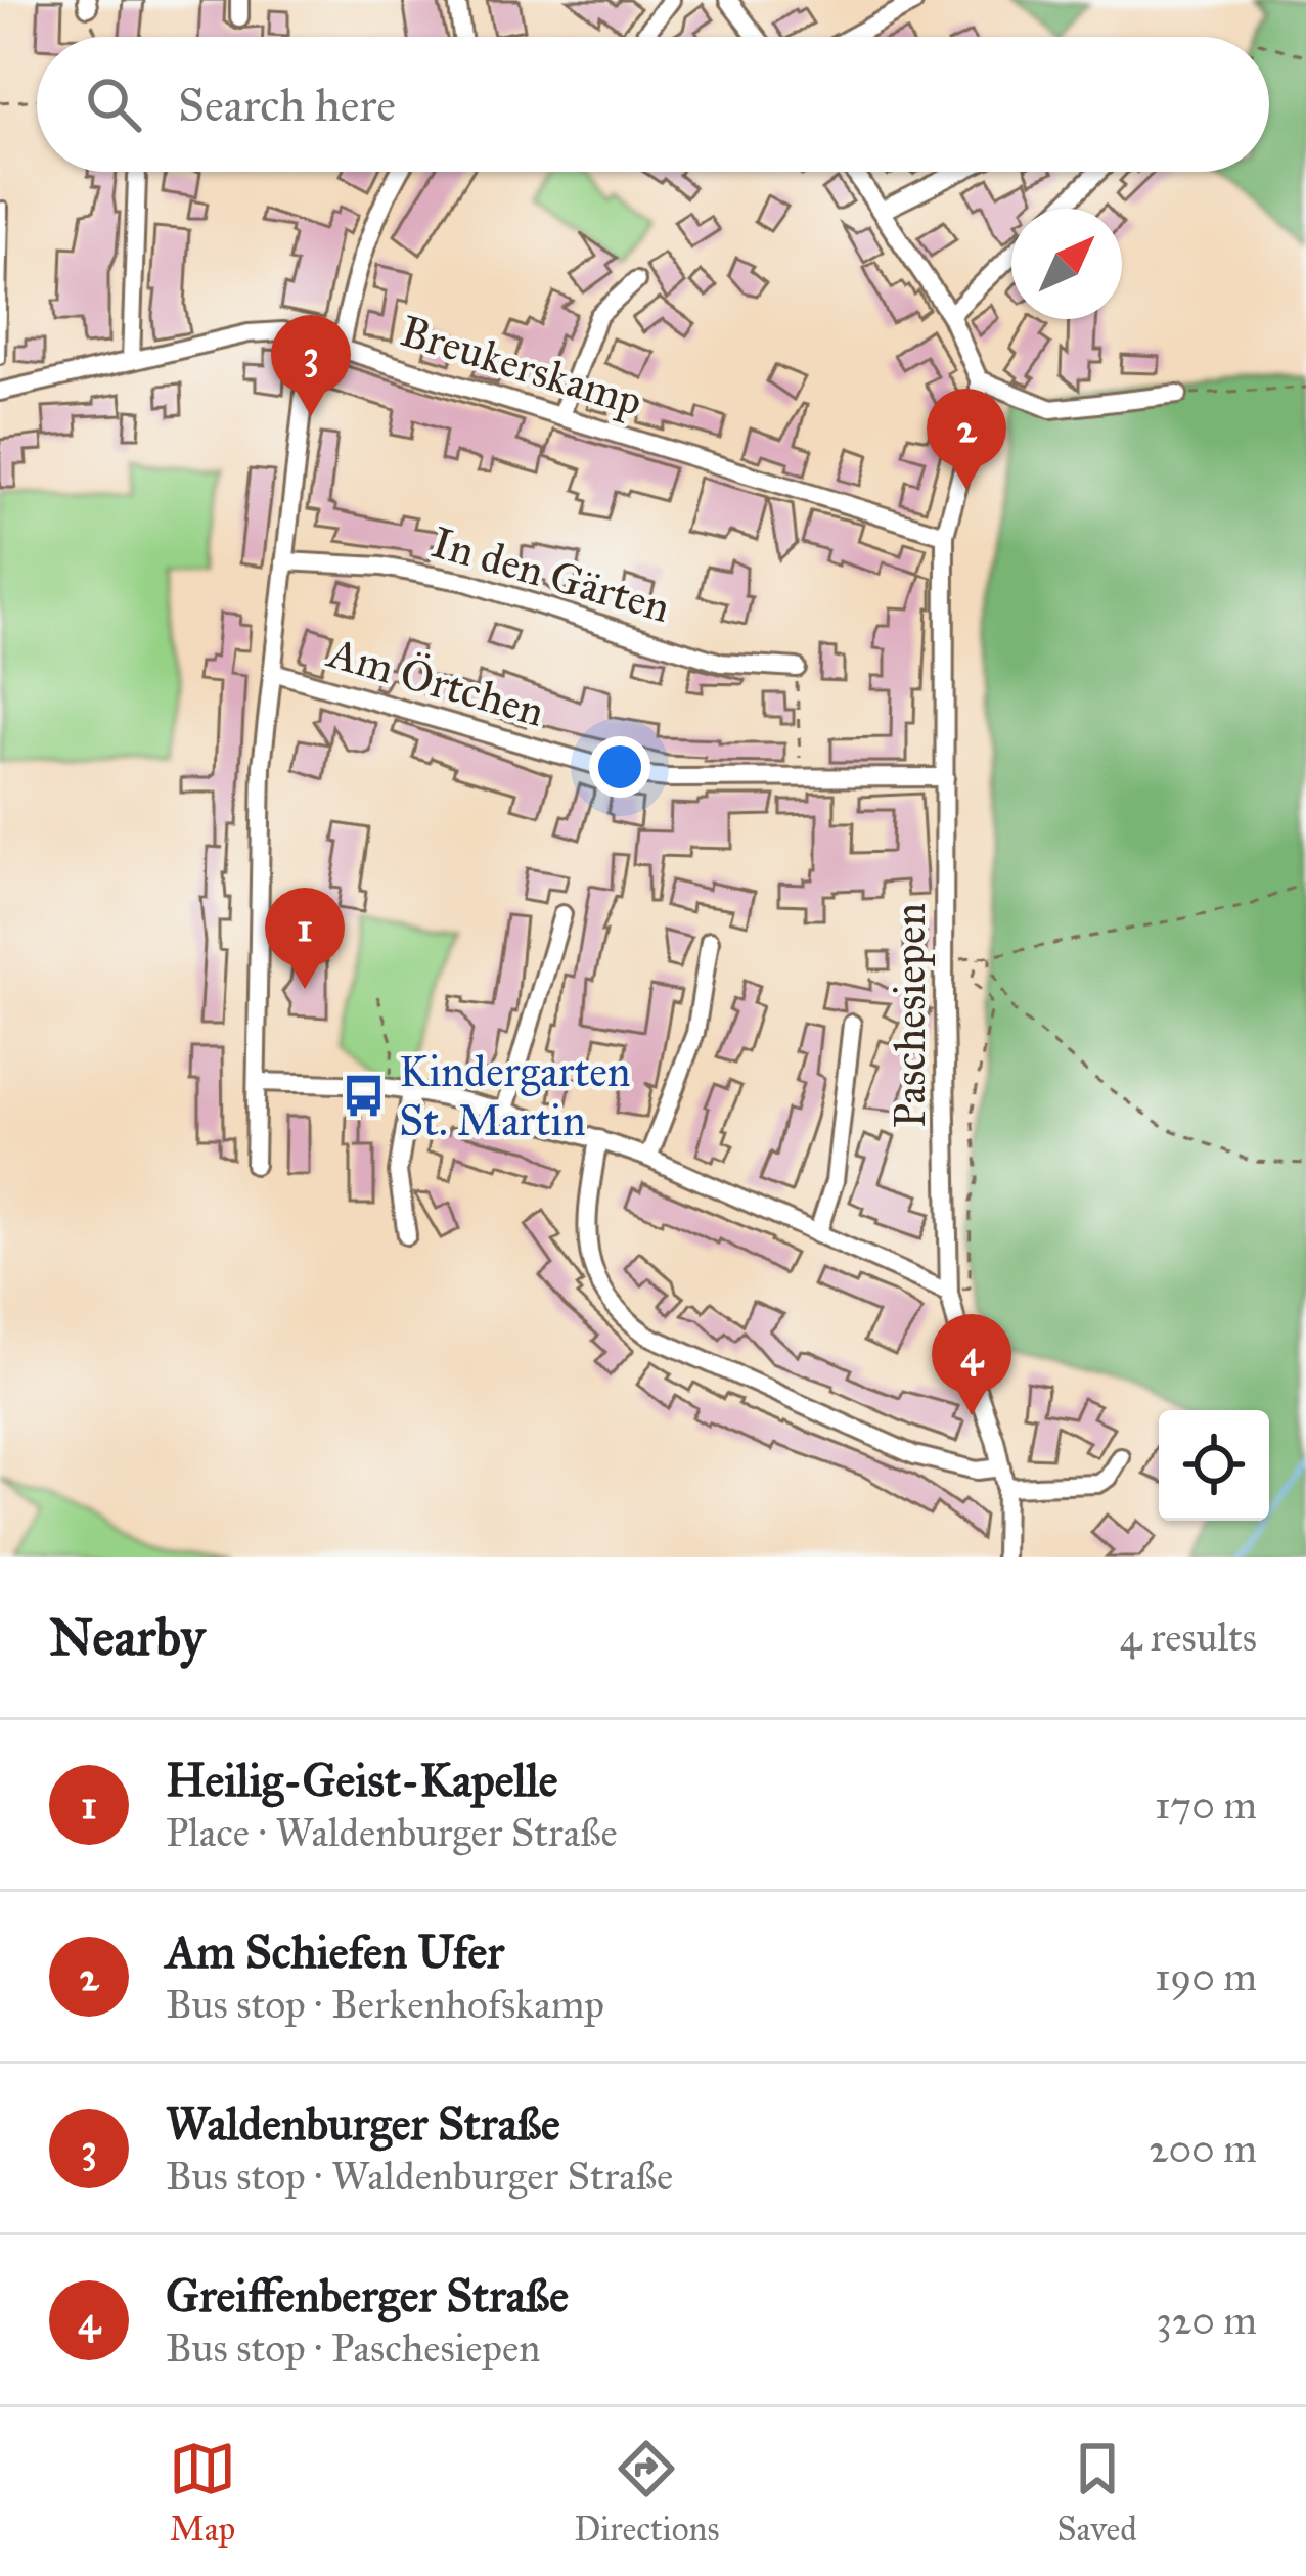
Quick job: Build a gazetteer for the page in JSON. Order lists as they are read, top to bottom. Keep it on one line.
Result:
{"streets":{"street":["Breukerskamp","In den Gärten","Am Örtchen","Paschesiepen"]},"crossings":[["Breukerskamp","Paschesiepen"],["Am Örtchen","Paschesiepen"]],"places":{"bus stop":["Kindergarten St. Martin"]},"north":"top right","page":{"search":"Search here","pins":["3","2","1","4"],"heading":["Nearby","4 results"],"list":[{"mark":"1","name":"Heilig-Geist-Kapelle","note":"Place · Waldenburger Straße","value":"170 m"},{"mark":"2","name":"Am Schiefen Ufer","note":"Bus stop · Berkenhofskamp","value":"190 m"},{"mark":"3","name":"Waldenburger Straße","note":"Bus stop · Waldenburger Straße","value":"200 m"},{"mark":"4","name":"Greiffenberger Straße","note":"Bus stop · Paschesiepen","value":"320 m"}],"nav":["Map","Directions","Saved"]}}
